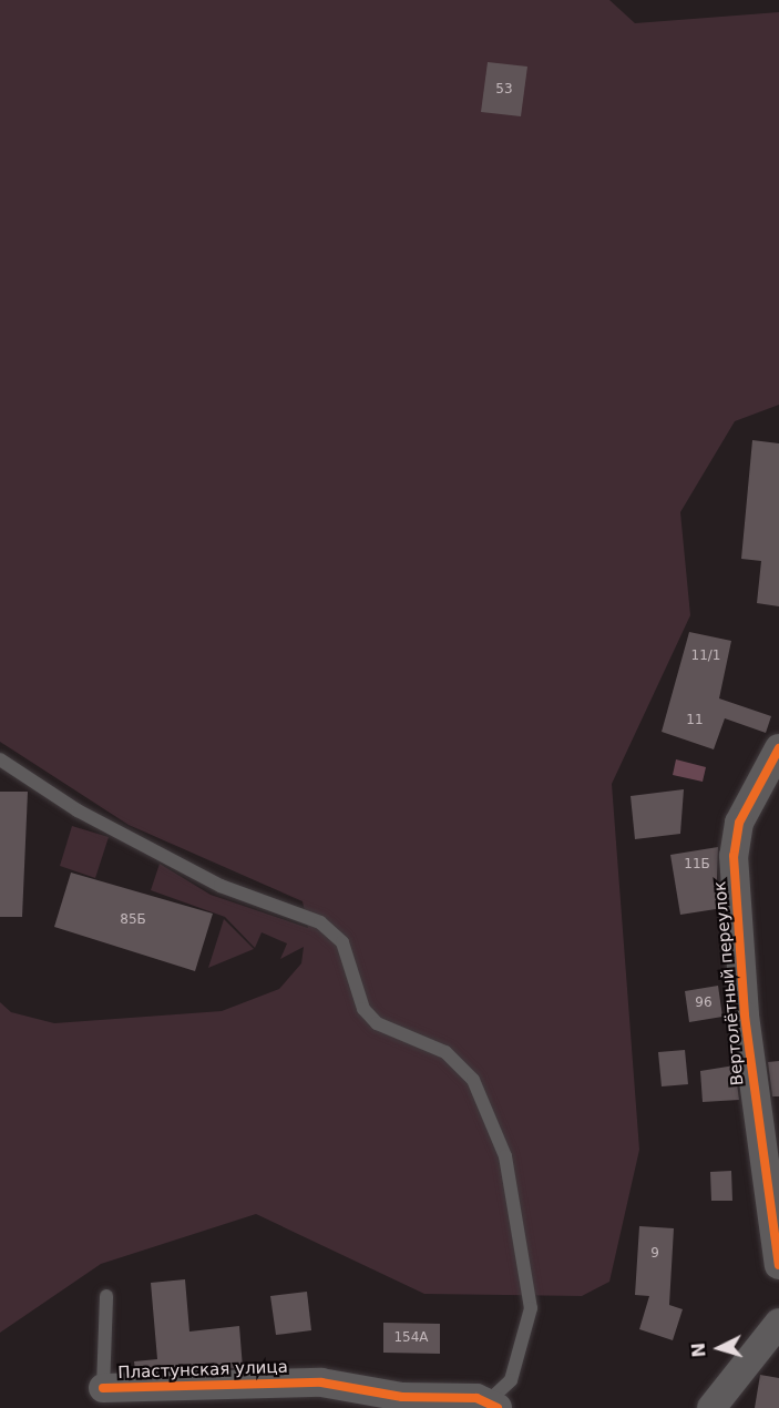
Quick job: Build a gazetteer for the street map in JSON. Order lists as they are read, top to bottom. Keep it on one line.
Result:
{"streets":{"street":["Вертолётный переулок","Пластунская улица"]},"house_numbers":["53","11/1","11","11Б","85Б","96","9","154А"],"north":"left"}
